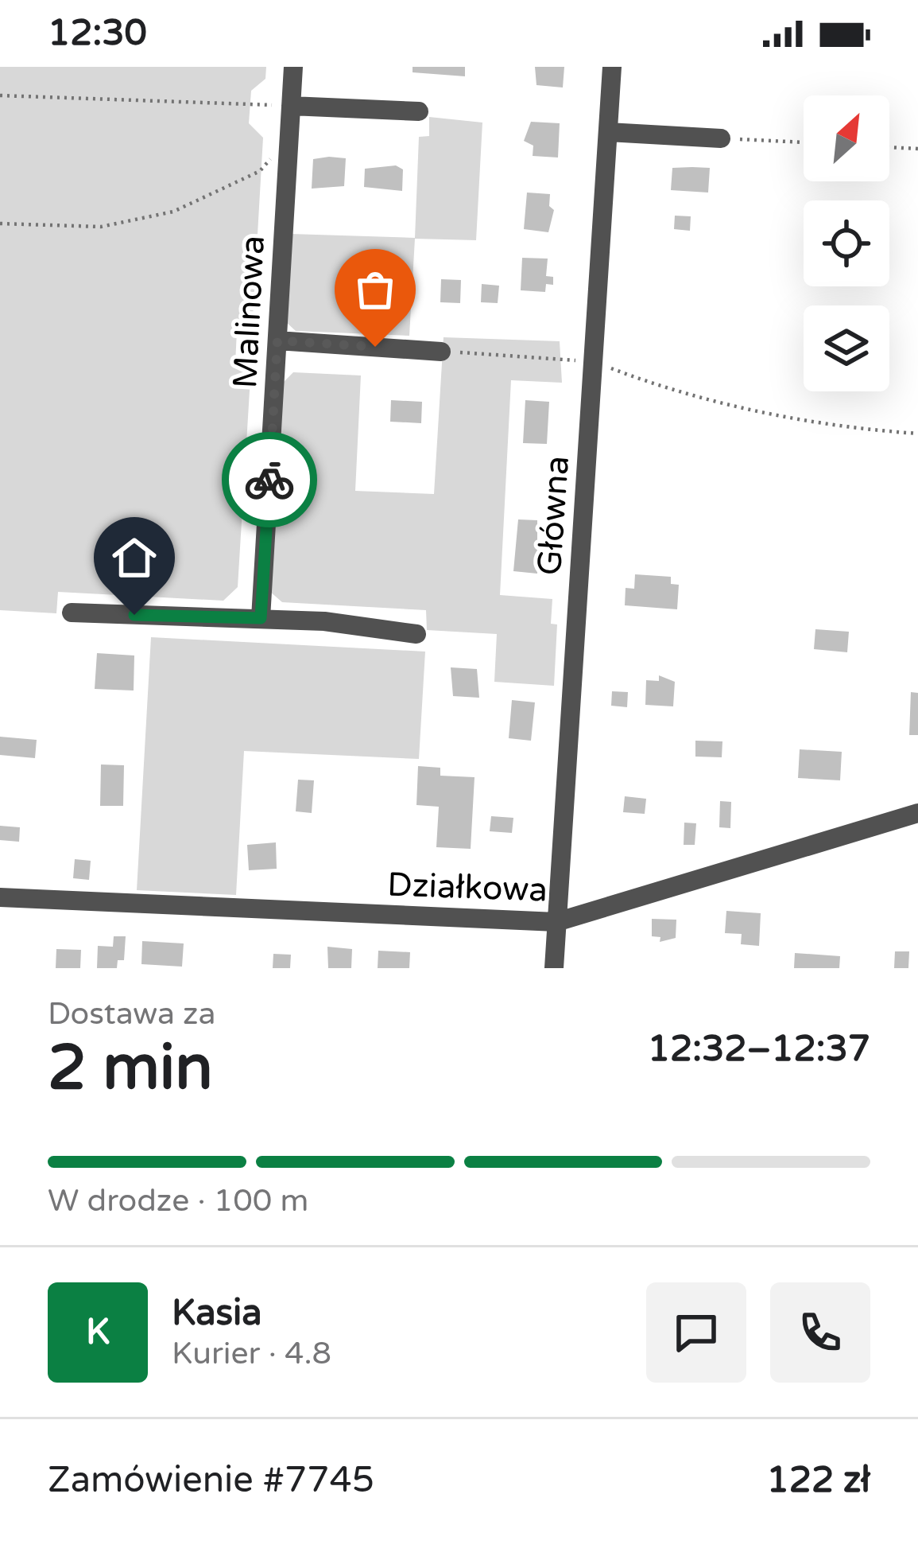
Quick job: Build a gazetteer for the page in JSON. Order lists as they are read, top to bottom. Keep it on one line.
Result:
{"streets":{"street":["Malinowa","Główna","Działkowa"]},"crossings":[["Główna","Działkowa"]],"north":"top right","page":{"status":"12:30","heading":["2 min","Dostawa za","12:32–12:37"],"panel":["Kasia","Kurier · 4.8","Zamówienie #7745","122 zł"],"bar":"W drodze · 100 m","round":"K"}}
